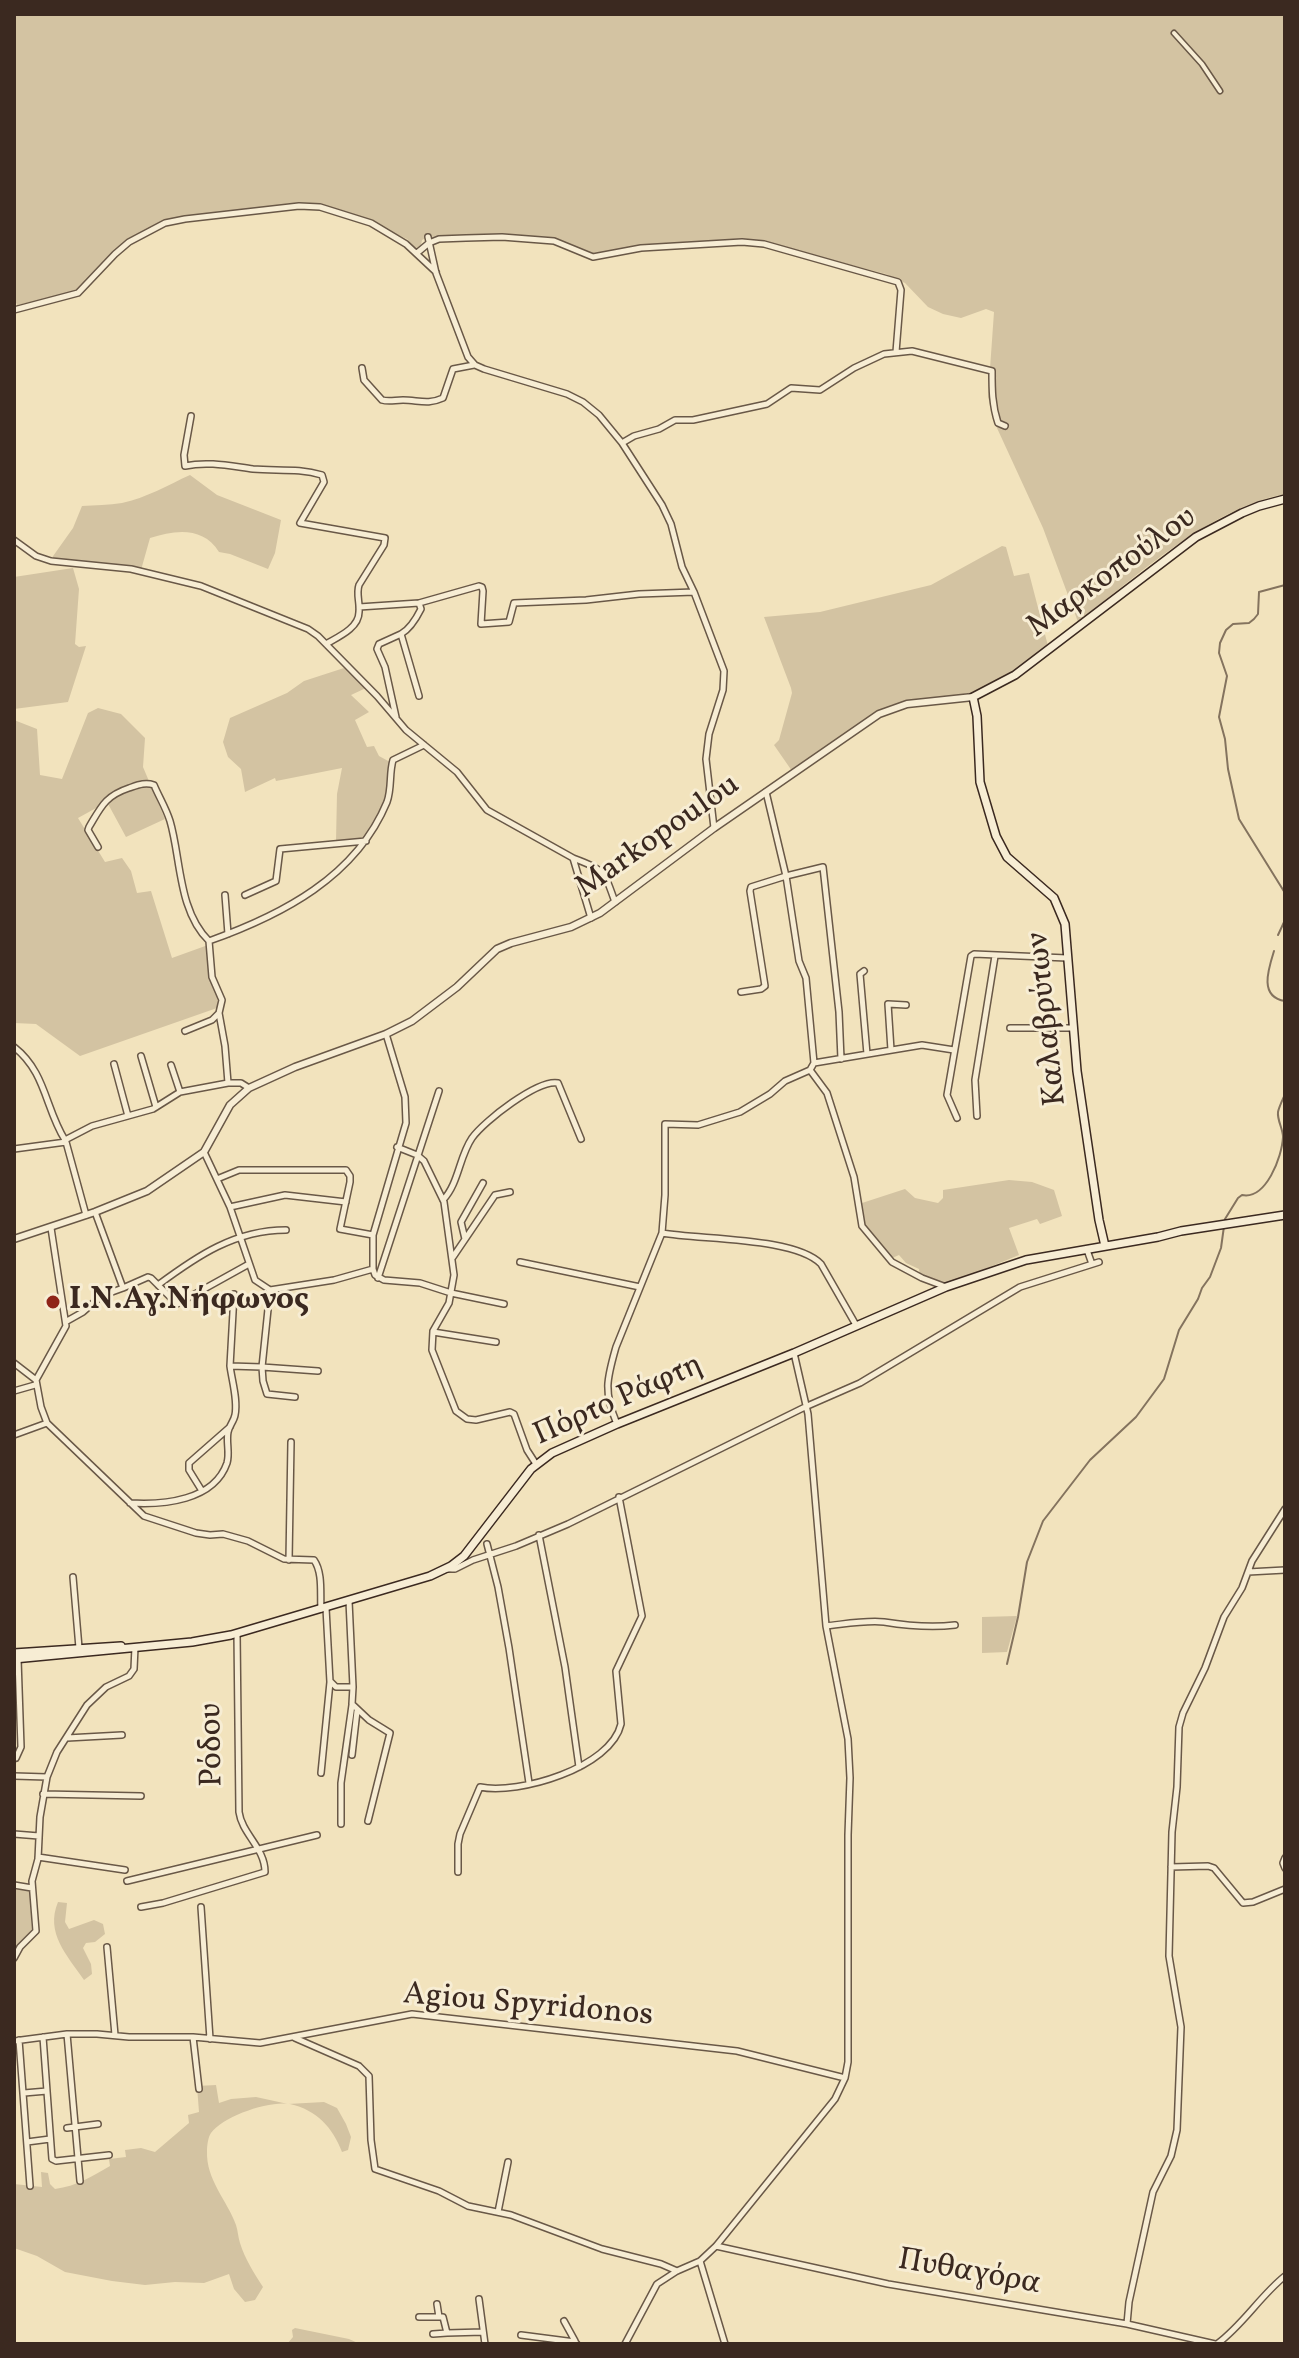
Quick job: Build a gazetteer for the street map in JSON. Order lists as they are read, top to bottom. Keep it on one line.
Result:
{"streets":{"main road":["Μαρκοπούλου","Καλαβρύτων","Πόρτο Ράφτη"],"street":["Markopoulou","Ρόδου","Agiou Spyridonos","Πυθαγόρα"]},"crossings":[["Μαρκοπούλου","Markopoulou"],["Μαρκοπούλου","Καλαβρύτων"],["Markopoulou","Καλαβρύτων"],["Καλαβρύτων","Πόρτο Ράφτη"],["Πόρτο Ράφτη","Ρόδου"]],"places":["Ι.Ν.Αγ.Νήφωνος"]}
